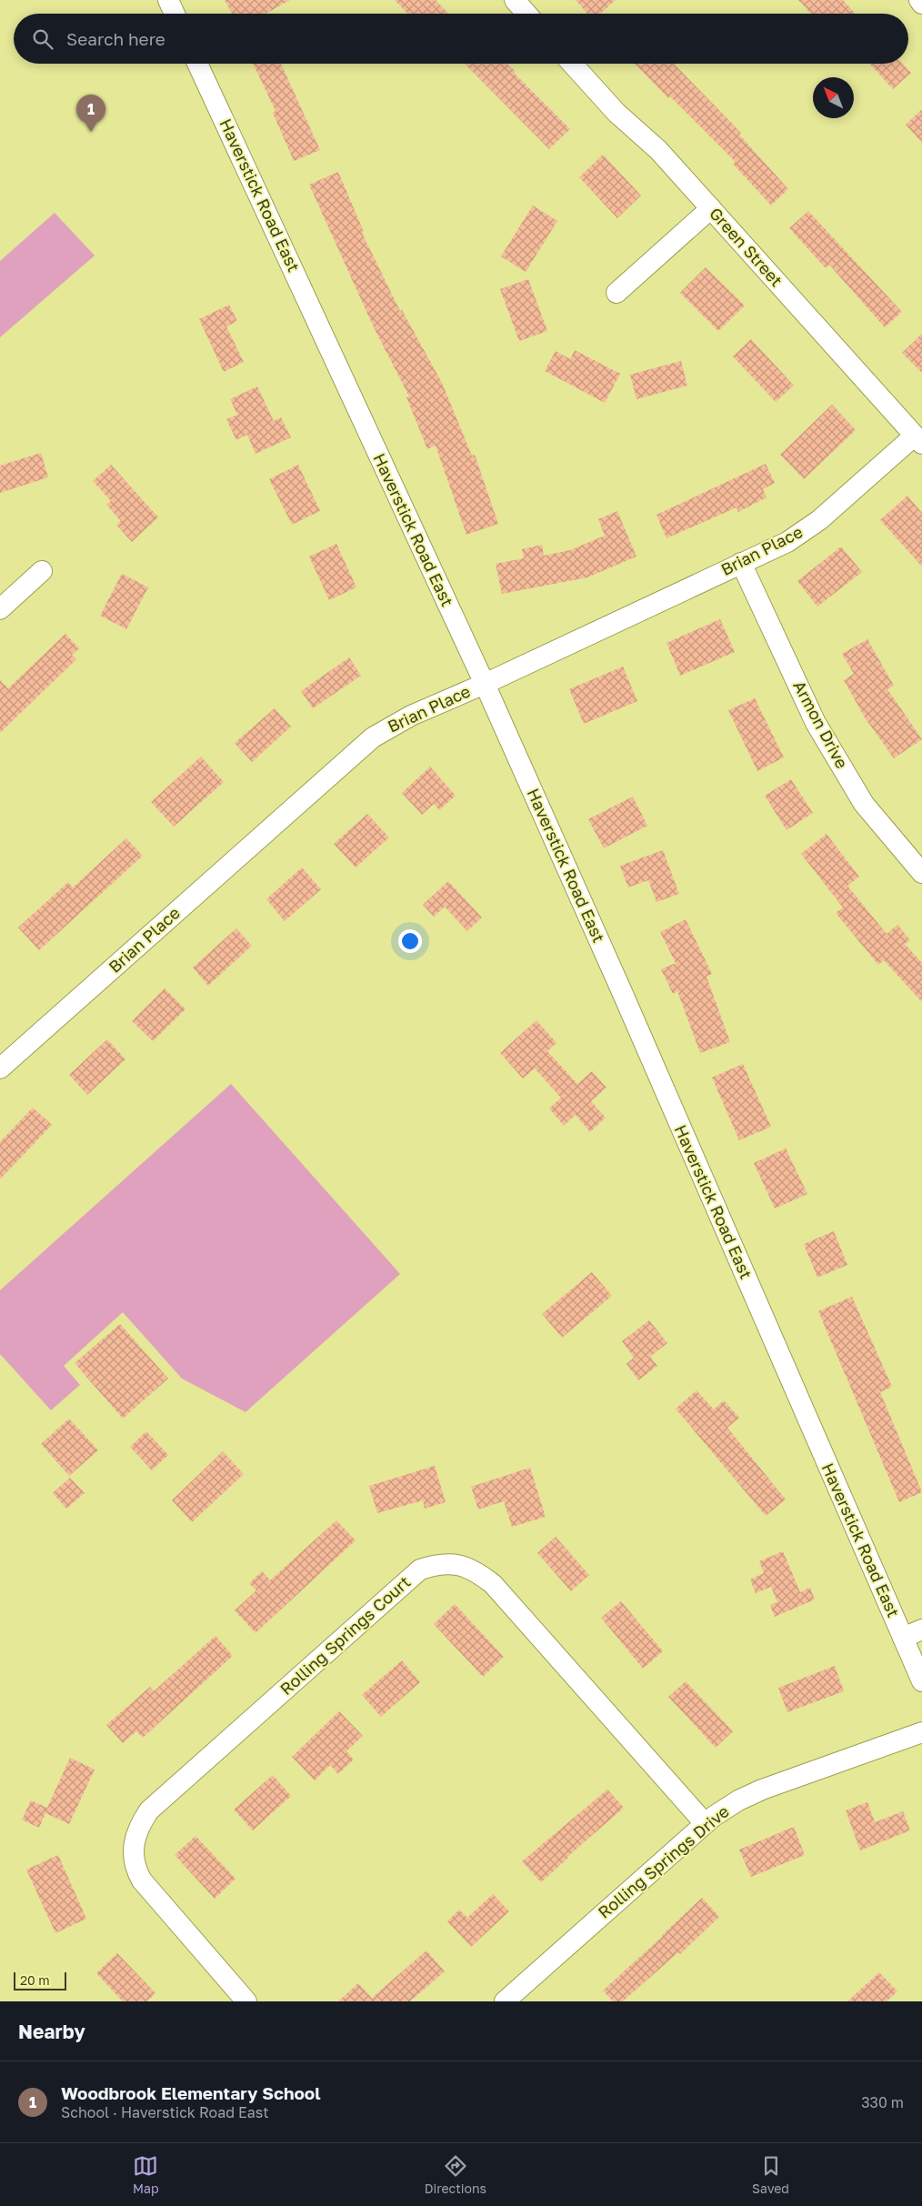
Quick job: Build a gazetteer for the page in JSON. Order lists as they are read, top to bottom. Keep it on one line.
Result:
{"streets":{"street":["Haverstick Road East","Green Street","Brian Place","Armon Drive","Rolling Springs Court","Rolling Springs Drive"]},"crossings":[["Haverstick Road East","Brian Place"],["Green Street","Brian Place"],["Brian Place","Armon Drive"],["Rolling Springs Court","Rolling Springs Drive"]],"scale_bar":"20 m","north":"top left","page":{"search":"Search here","pins":"1","scale":"20 m","heading":"Nearby","list":[{"mark":"1","name":"Woodbrook Elementary School","note":"School · Haverstick Road East","value":"330 m"}],"nav":["Map","Directions","Saved"]}}
